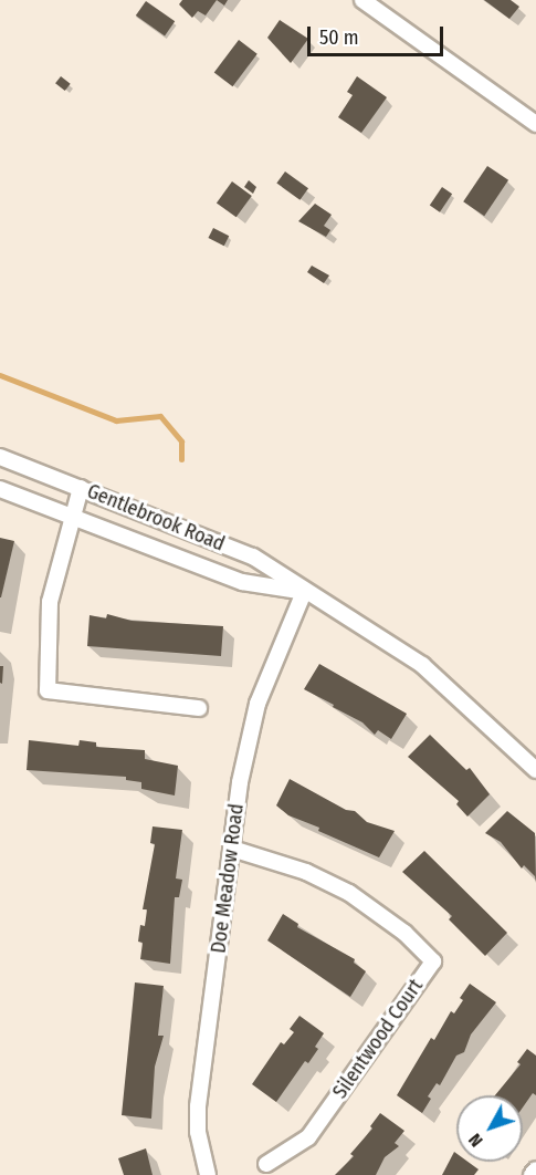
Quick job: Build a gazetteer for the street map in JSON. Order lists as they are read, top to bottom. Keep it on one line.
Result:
{"streets":{"street":["Gentlebrook Road","Doe Meadow Road","Silentwood Court"]},"crossings":[["Gentlebrook Road","Doe Meadow Road"],["Doe Meadow Road","Silentwood Court"]],"scale_bar":"50 m","north":"bottom left"}
